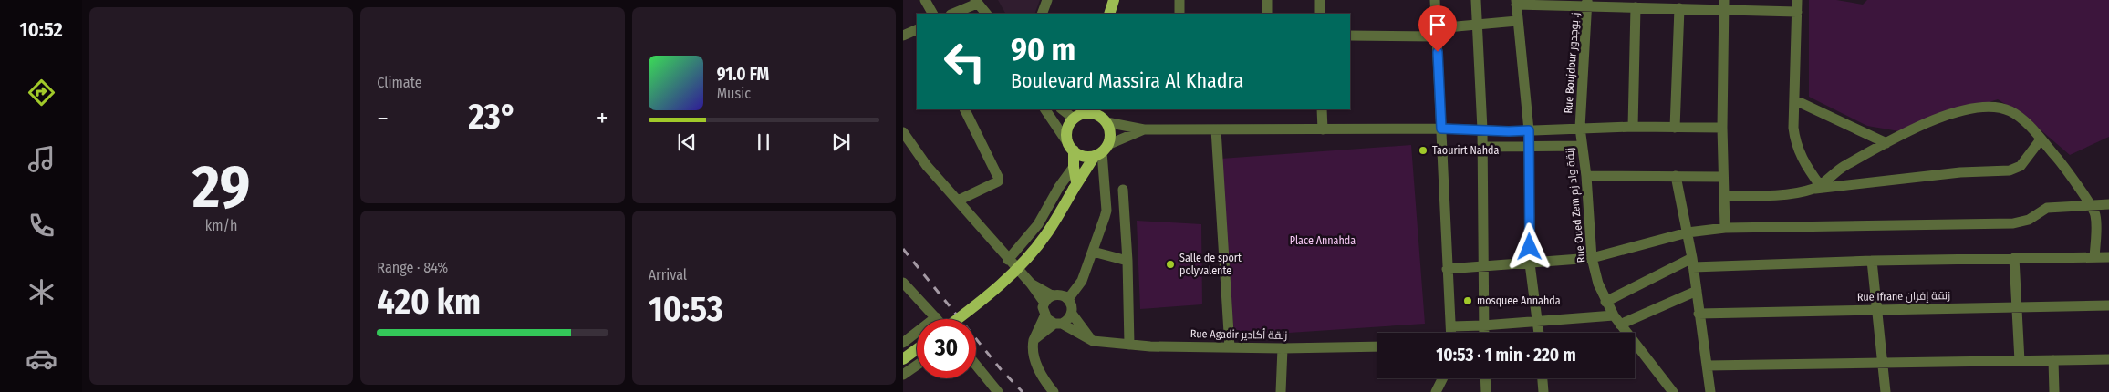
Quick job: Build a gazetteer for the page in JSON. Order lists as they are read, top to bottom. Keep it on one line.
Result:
{"streets":{"street":["Rue Boujdour ز. بوجدور","Rue Oued Zem زنقة واد زم","Rue Ifrane زنقة إفران","Rue Agadir زنقة أكادير"]},"crossings":[["Rue Boujdour ز. بوجدور","Rue Oued Zem زنقة واد زم"]],"parks":["Place Annahda"],"places":["Taourirt Nahda","Salle de sport polyvalente","mosquee Annahda"],"page":{"tabs":"10:52","tile":[["29","km/h"],"Climate",["Range · 84%","420 km"],["Arrival","10:53"]],"turn":["90 m","Boulevard Massira Al Khadra"],"song":["91.0 FM","Music"],"heat":["−","23°","+"],"limit":"30","trip":"10:53 · 1 min · 220 m"}}
